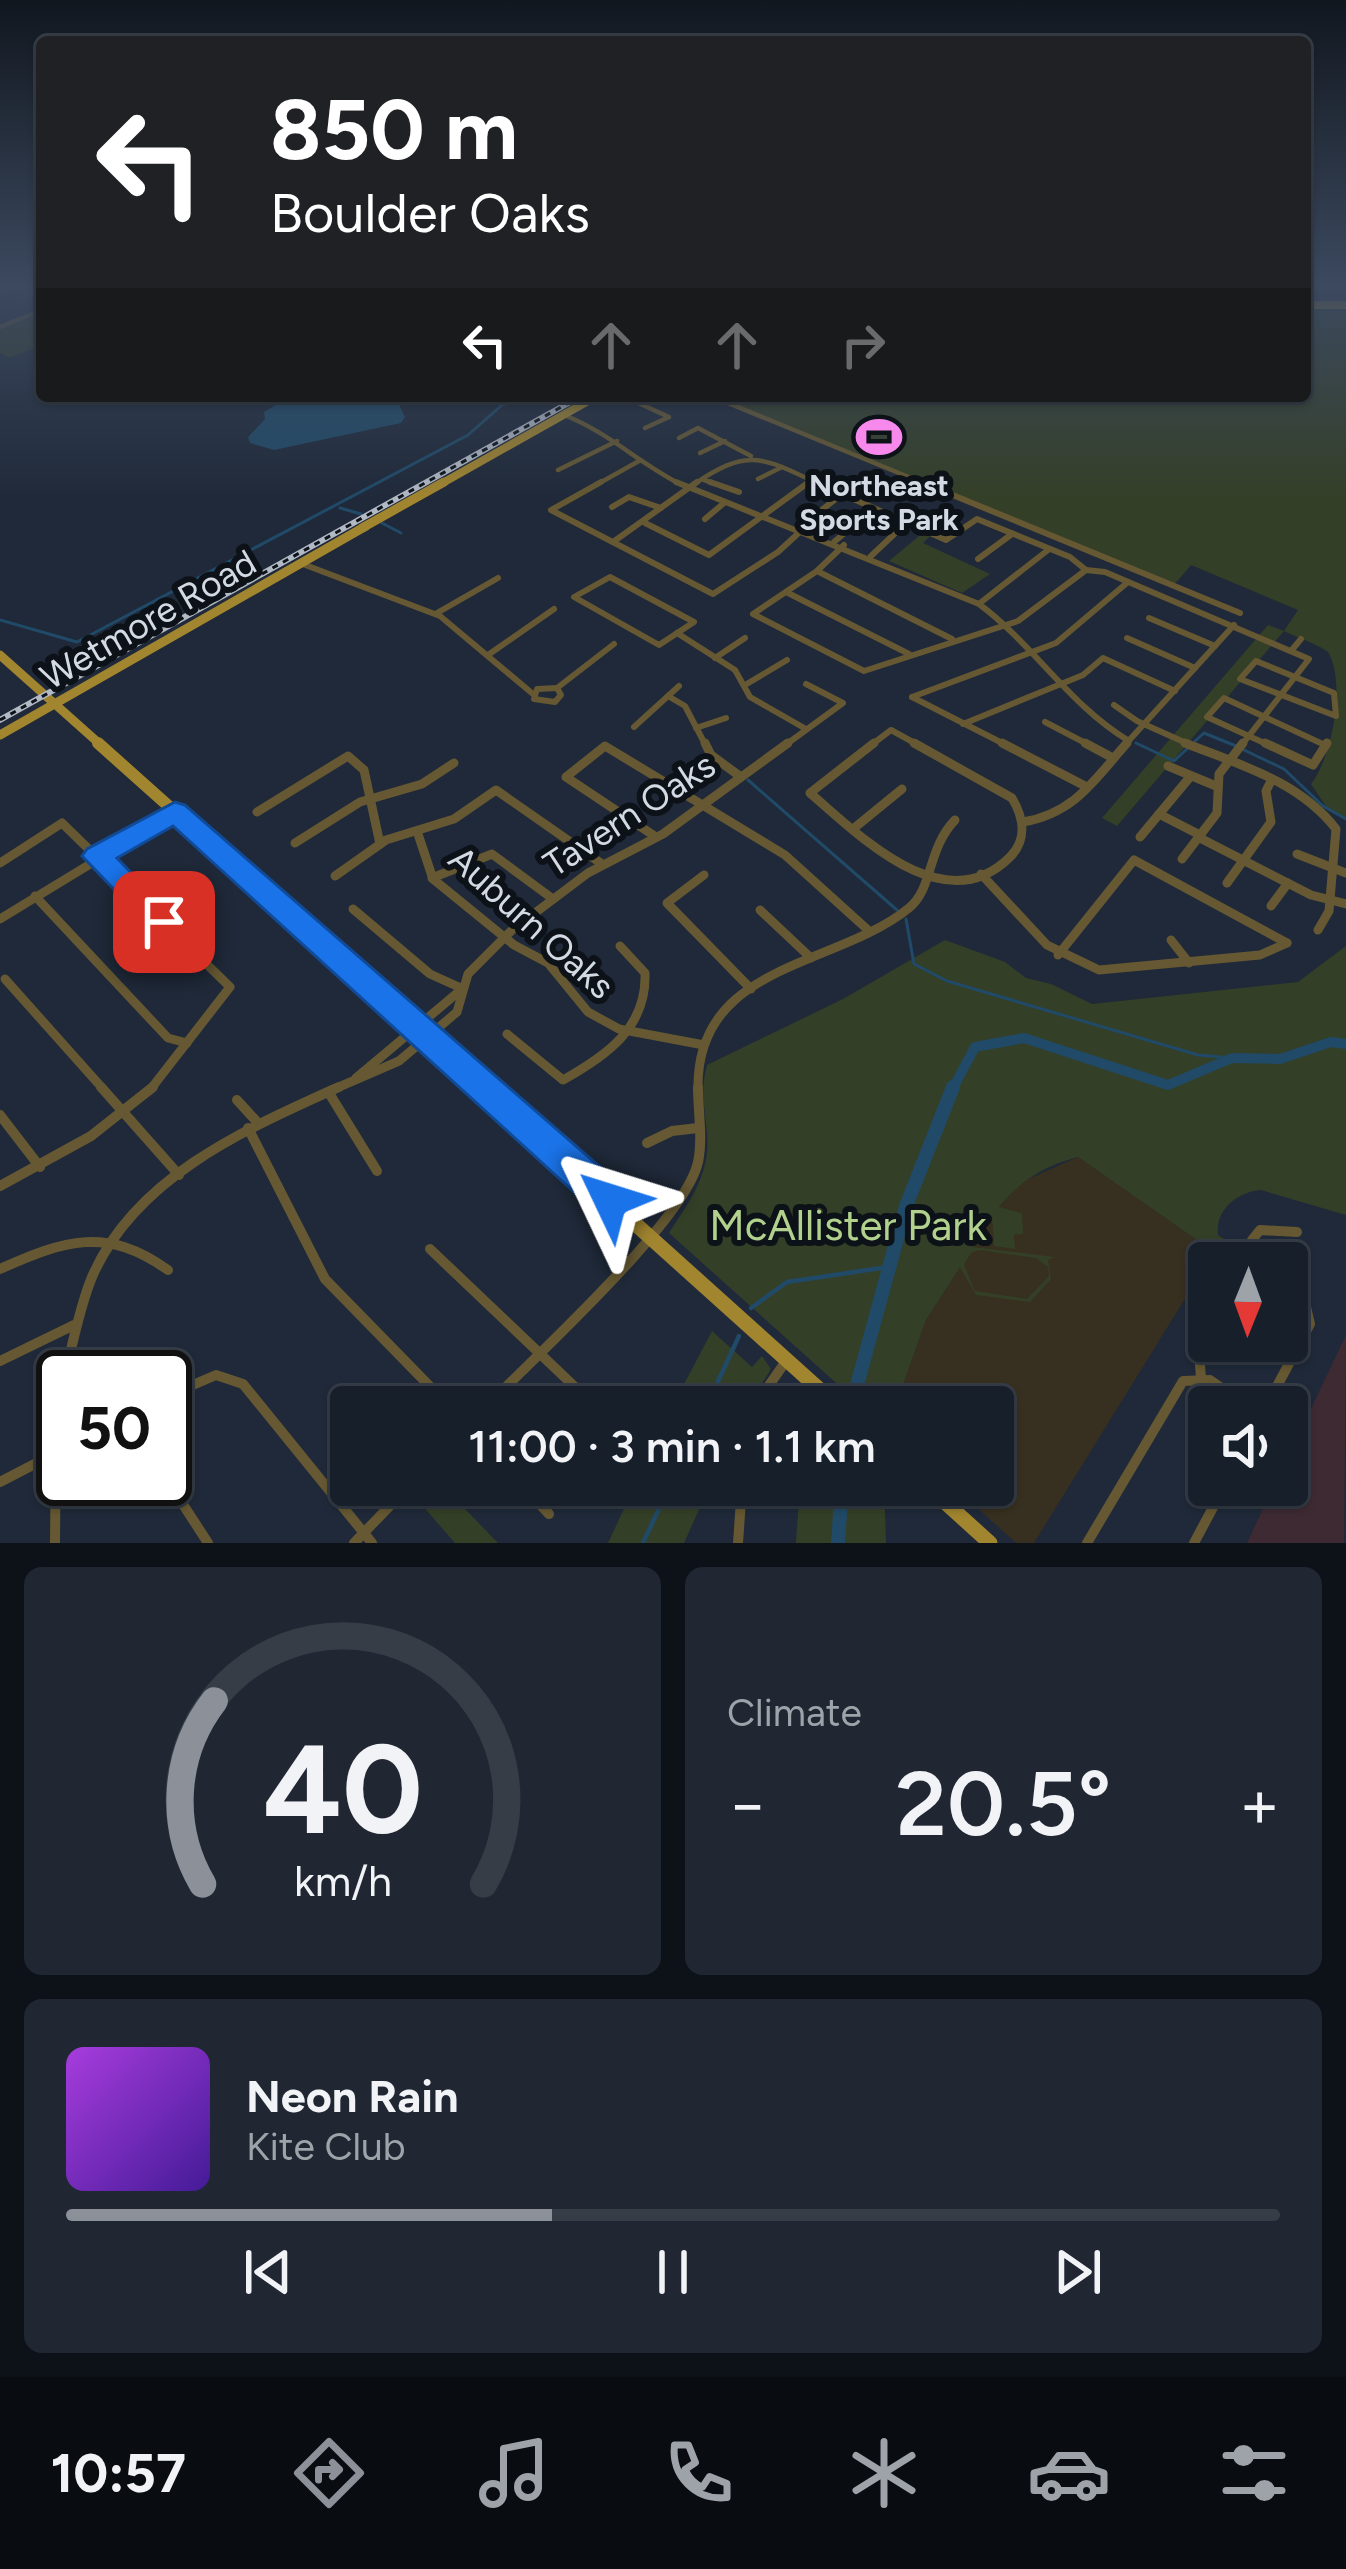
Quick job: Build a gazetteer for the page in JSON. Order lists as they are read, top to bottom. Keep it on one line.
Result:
{"streets":{"main road":["Wetmore Road"],"street":["Tavern Oaks","Auburn Oaks"]},"crossings":[["Tavern Oaks","Auburn Oaks"]],"parks":["McAllister Park"],"places":{"sports":["Northeast Sports Park"]},"north":"bottom","page":{"turn":["850 m","Boulder Oaks"],"limit":"50","trip":"11:00 · 3 min · 1.1 km","tile":"Climate","heat":["−","20.5°","+"],"song":["Neon Rain","Kite Club"],"tabs":"10:57","gauge":["40","km/h"]}}
